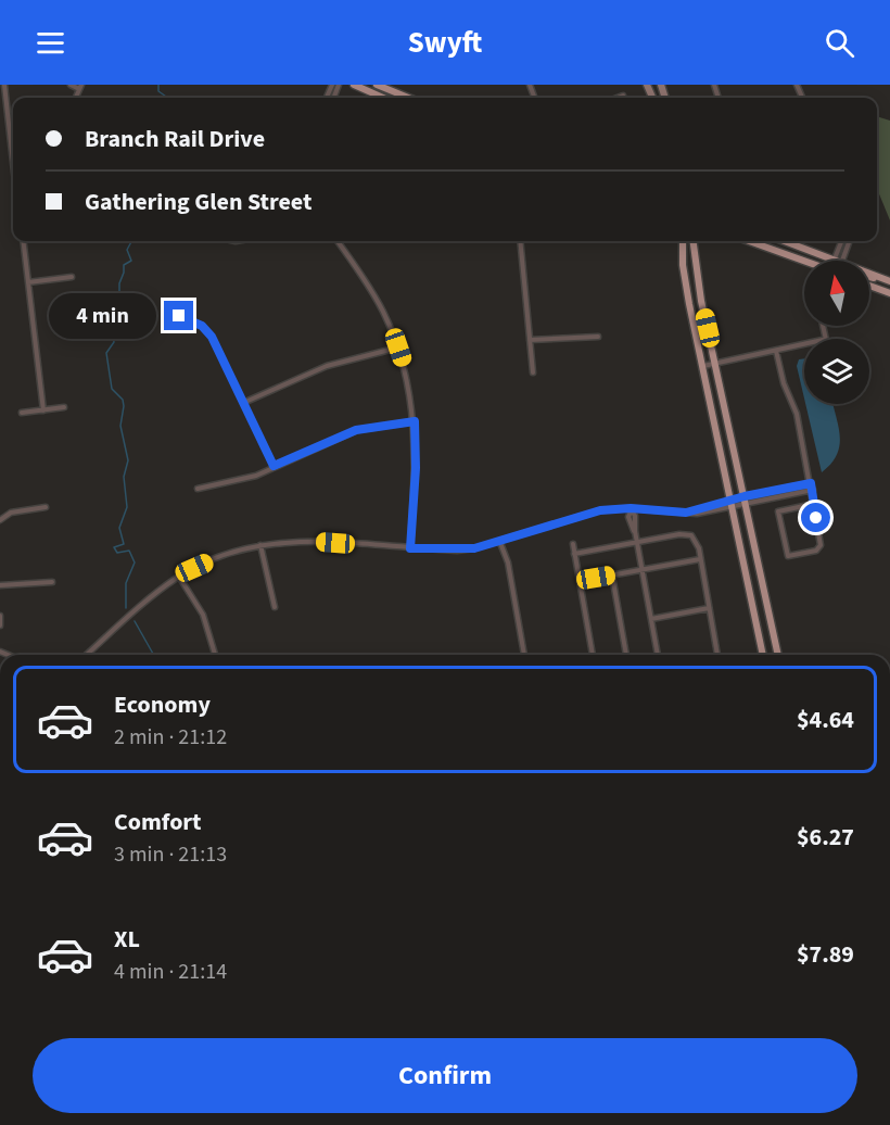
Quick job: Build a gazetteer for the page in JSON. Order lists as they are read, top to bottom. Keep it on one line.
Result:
{"north":"top","page":{"header":"Swyft","banner":["Branch Rail Drive","Gathering Glen Street"],"bubble":"4 min","list":[{"name":"Economy","note":"2 min · 21:12","value":"$4.64"},{"name":"Comfort","note":"3 min · 21:13","value":"$6.27"},{"name":"XL","note":"4 min · 21:14","value":"$7.89"}],"buttons":"Confirm"}}
